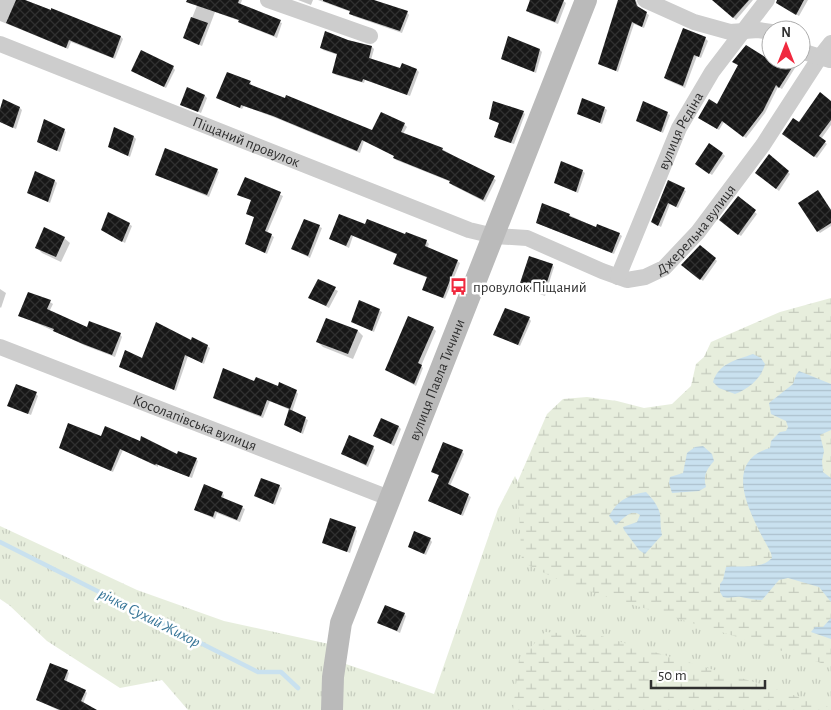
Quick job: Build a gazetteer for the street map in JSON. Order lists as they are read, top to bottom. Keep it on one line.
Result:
{"streets":{"main road":["вулиця Павла Тичини"],"street":["вулиця Рєдіна","Піщаний провулок","Джерельна вулиця","Косолапівська вулиця"]},"crossings":[["вулиця Рєдіна","Джерельна вулиця"],["Піщаний провулок","Джерельна вулиця"],["Піщаний провулок","вулиця Павла Тичини"],["Джерельна вулиця","вулиця Павла Тичини"],["вулиця Павла Тичини","Косолапівська вулиця"]],"water":["річка Сухий Жихор"],"places":{"bus stop":["провулок Піщаний"]},"scale_bar":"50 m","north":"top"}
